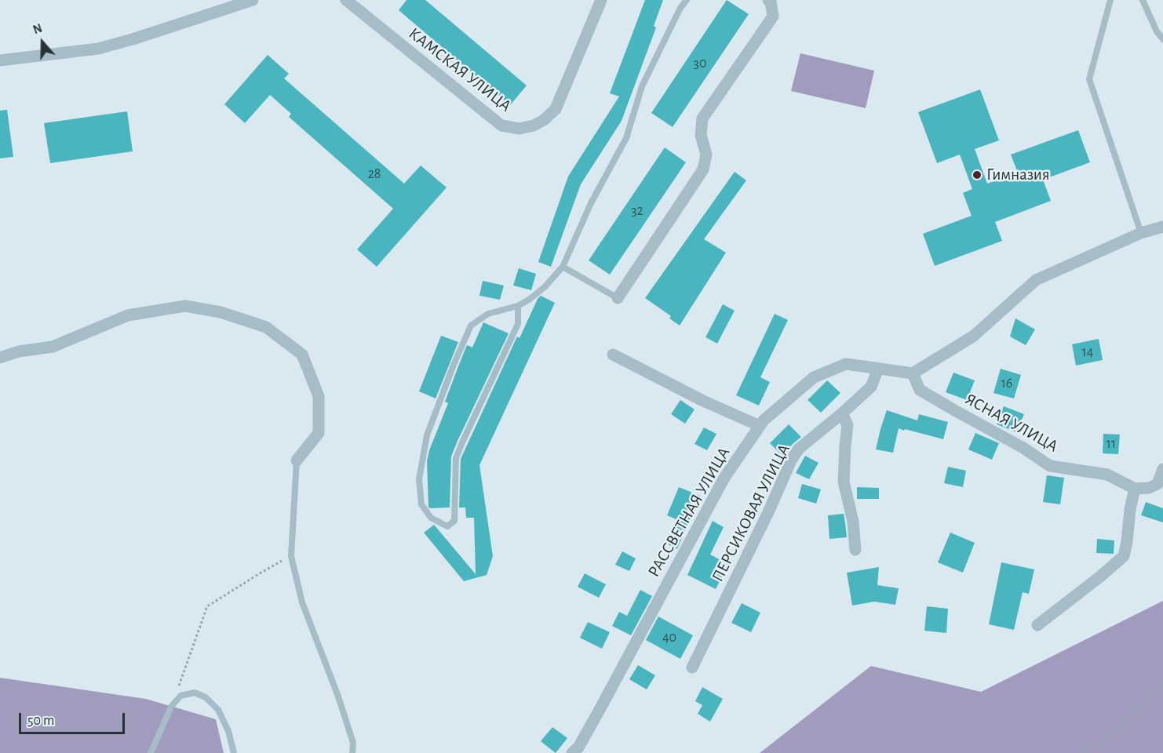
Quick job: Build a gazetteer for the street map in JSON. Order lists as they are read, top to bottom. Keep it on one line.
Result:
{"streets":{"street":["КАМСКАЯ УЛИЦА","ЯСНАЯ УЛИЦА","РАССВЕТНАЯ УЛИЦА","ПЕРСИКОВАЯ УЛИЦА"]},"crossings":[["ЯСНАЯ УЛИЦА","РАССВЕТНАЯ УЛИЦА"],["РАССВЕТНАЯ УЛИЦА","ПЕРСИКОВАЯ УЛИЦА"]],"places":["Гимназия"],"house_numbers":["30","28","32","14","16","11","40"],"scale_bar":"50 m","north":"top"}
